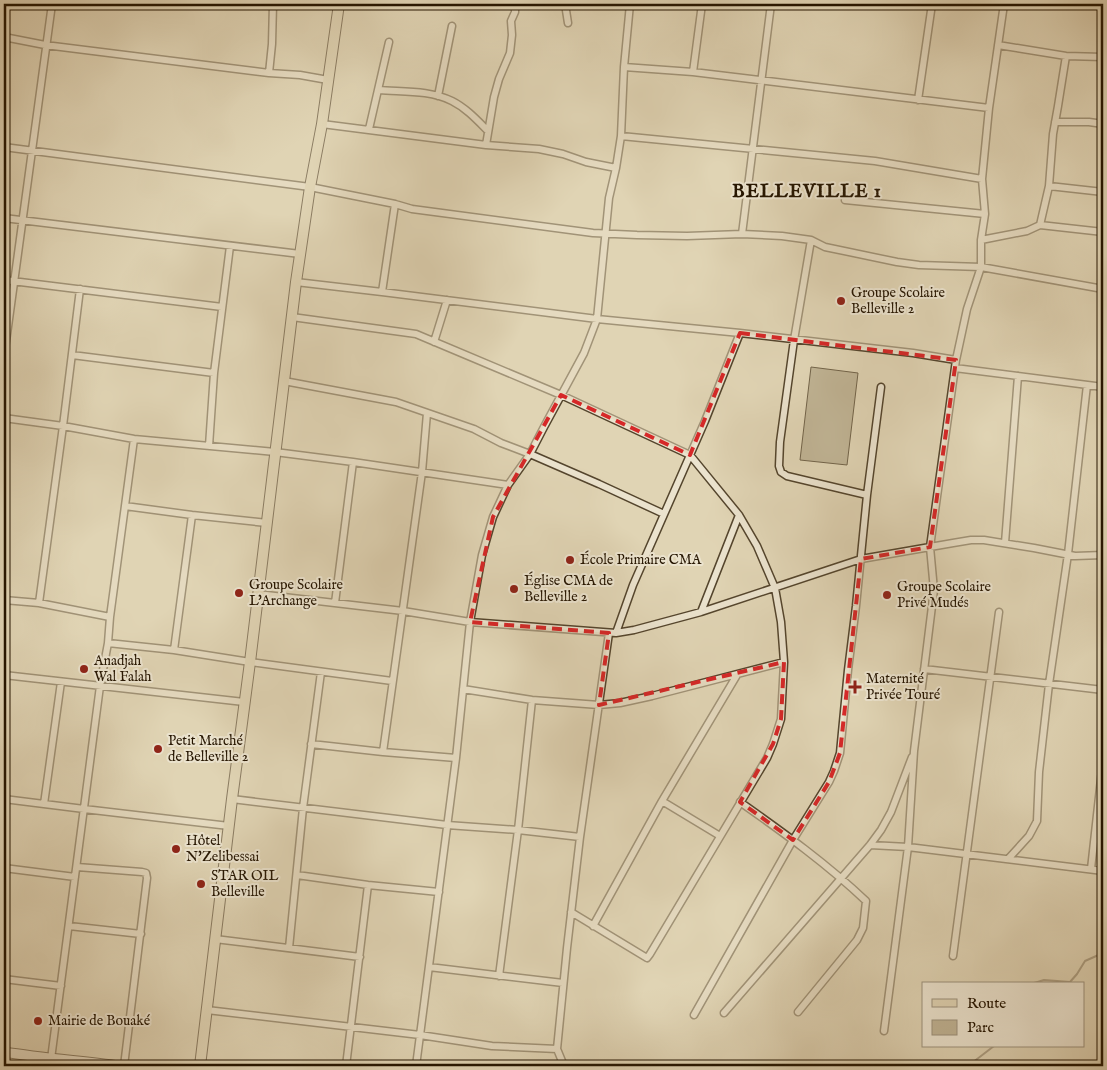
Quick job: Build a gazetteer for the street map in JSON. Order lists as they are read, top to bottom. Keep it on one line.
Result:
{"districts":["BELLEVILLE 1"],"places":{"other":["Groupe Scolaire Belleville 2","École Primaire CMA","Église CMA de Belleville 2","Groupe Scolaire L'Archange","Groupe Scolaire Privé Mudés","Anadjah Wal Falah","Petit Marché de Belleville 2","Hôtel N'Zelibessai","STAR OIL Belleville","Mairie de Bouaké"],"health":["Maternité Privée Touré"]},"legend":["Route","Parc"]}
